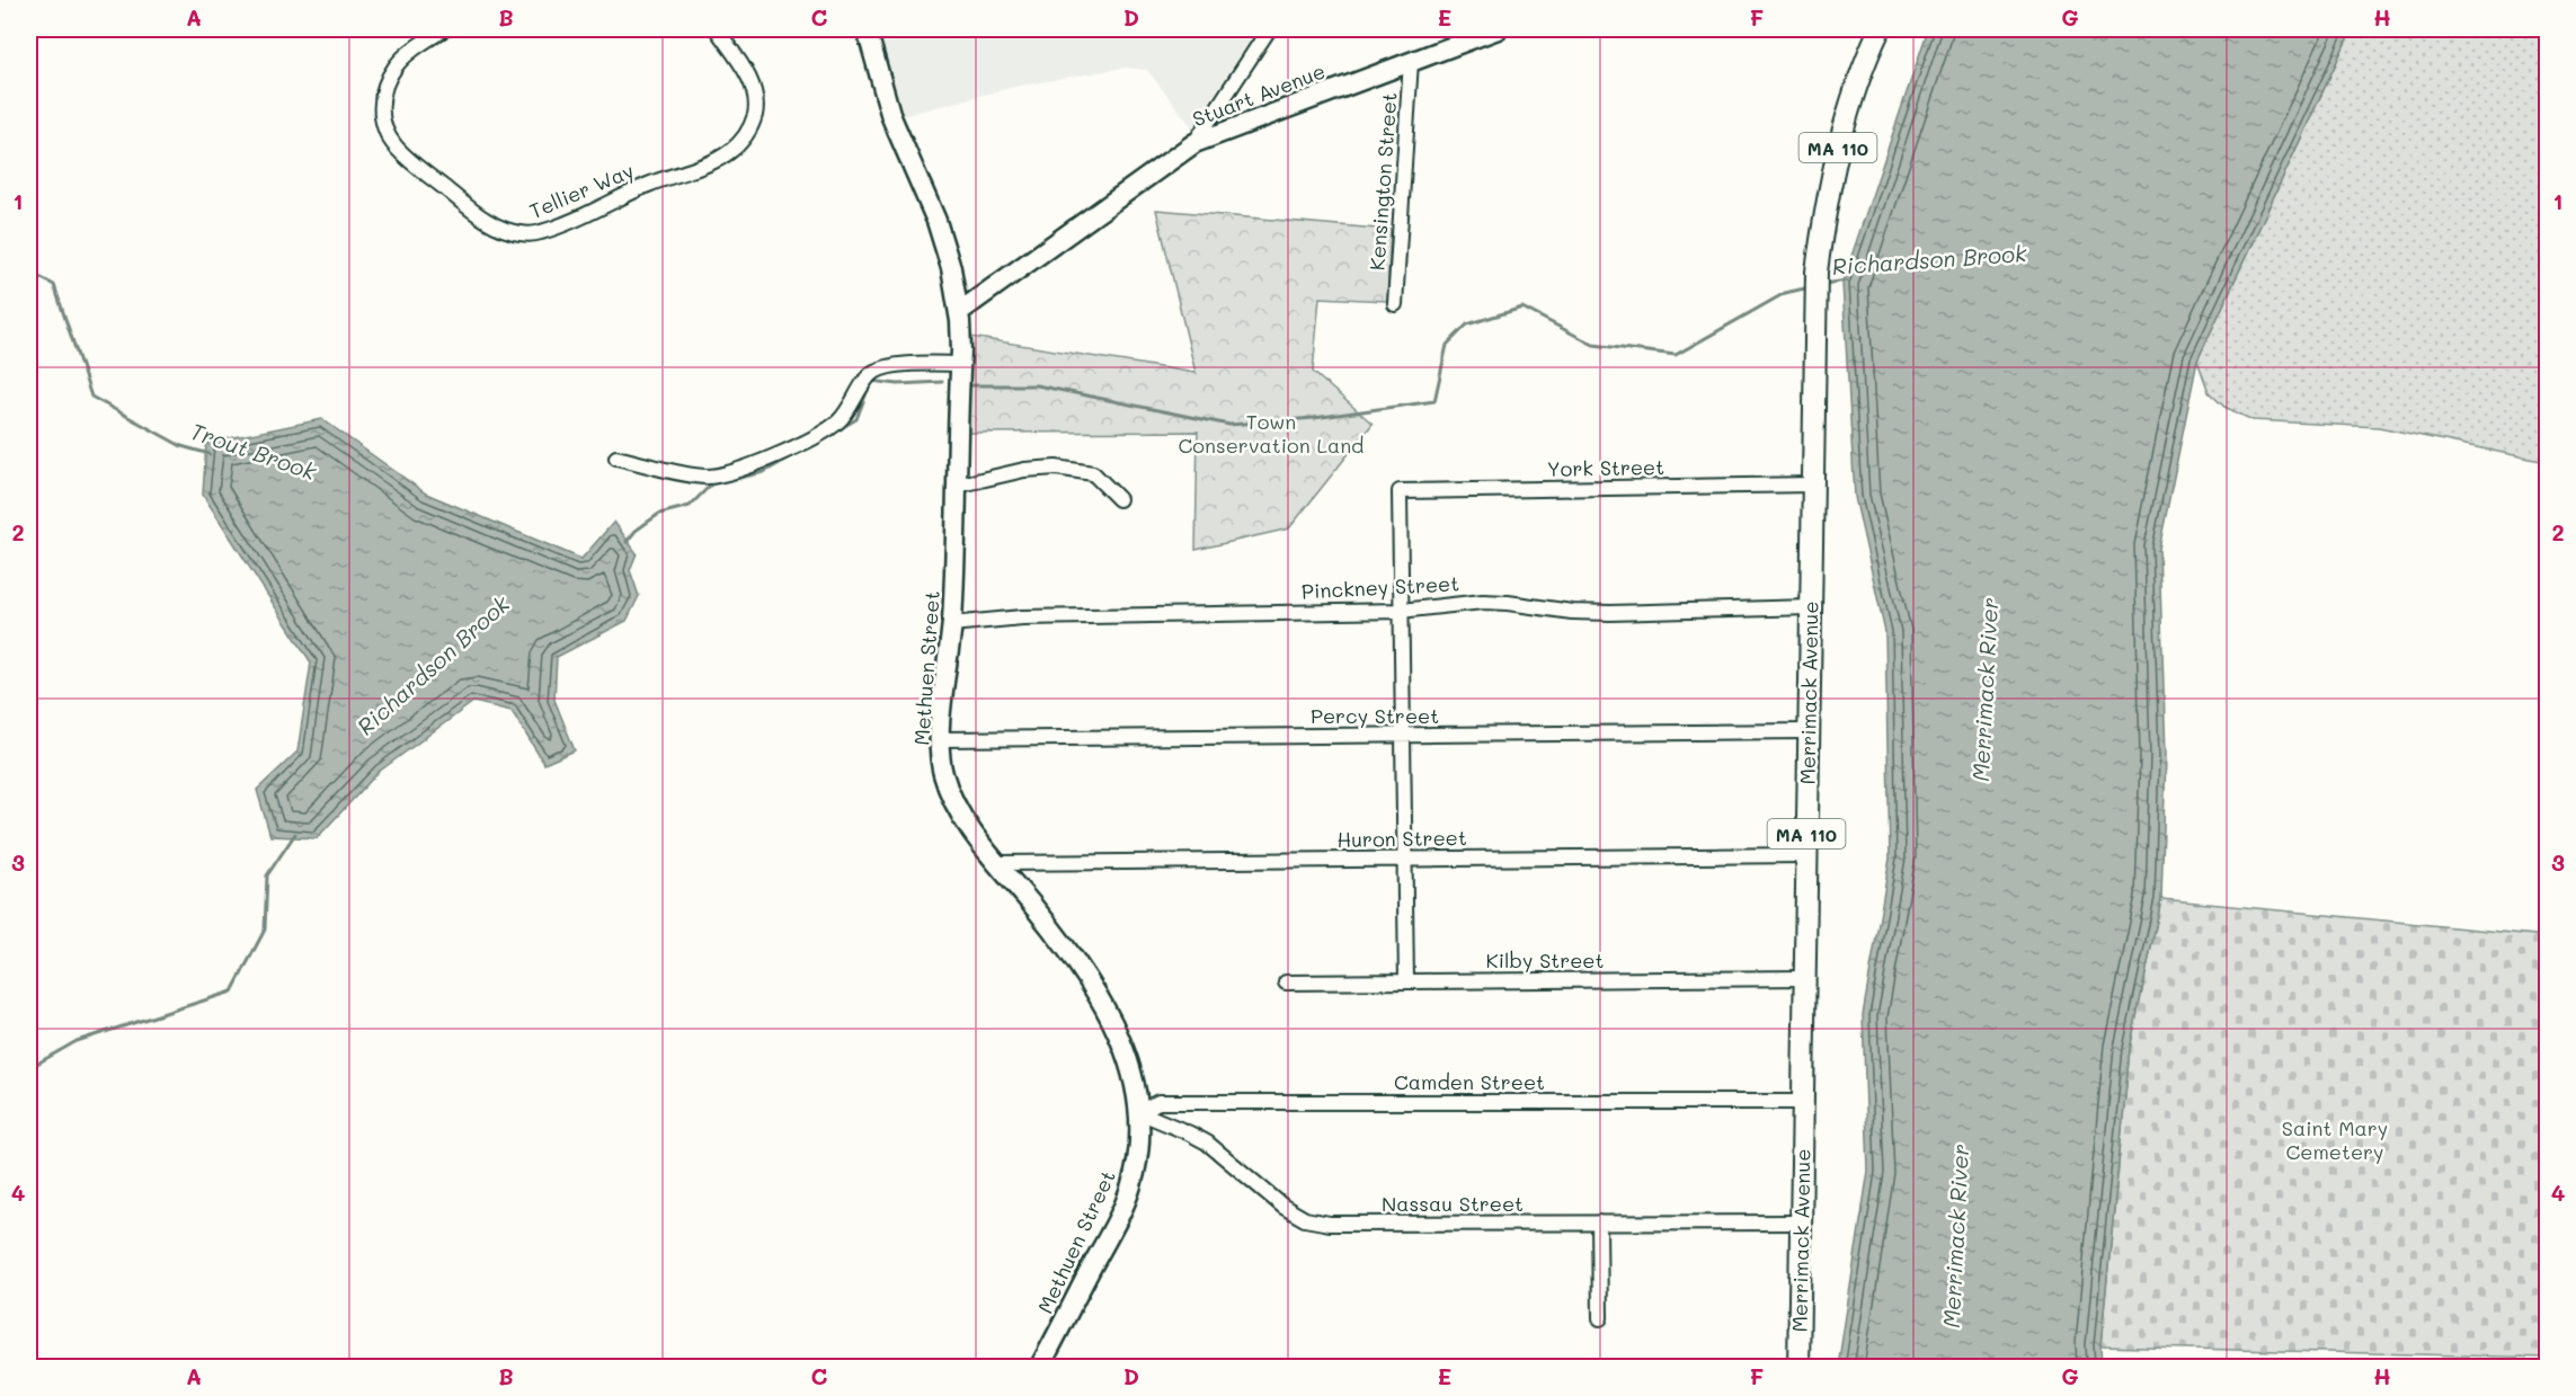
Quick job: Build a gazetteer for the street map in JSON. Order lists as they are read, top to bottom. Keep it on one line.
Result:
{"streets":{"main road":["MA 110","Merrimack Avenue"],"street":["Stuart Avenue","Kensington Street","Tellier Way","York Street","Pinckney Street","Methuen Street","Percy Street","Huron Street","Kilby Street","Camden Street","Nassau Street"]},"crossings":[["Stuart Avenue","Kensington Street"],["Stuart Avenue","Methuen Street"],["York Street","Pinckney Street"],["York Street","Merrimack Avenue"],["Pinckney Street","Methuen Street"],["Pinckney Street","Merrimack Avenue"],["Methuen Street","Percy Street"],["Methuen Street","Huron Street"],["Methuen Street","Camden Street"],["Methuen Street","Nassau Street"],["Merrimack Avenue","Percy Street"],["Merrimack Avenue","Huron Street"],["Merrimack Avenue","Kilby Street"],["Merrimack Avenue","Camden Street"],["Merrimack Avenue","Nassau Street"],["Camden Street","Nassau Street"]],"water":["Richardson Brook","Trout Brook","Merrimack River"],"parks":["Town Conservation Land","Saint Mary Cemetery"],"grid":{"columns":["A","B","C","D","E","F","G","H"],"rows":["1","2","3","4"]}}
